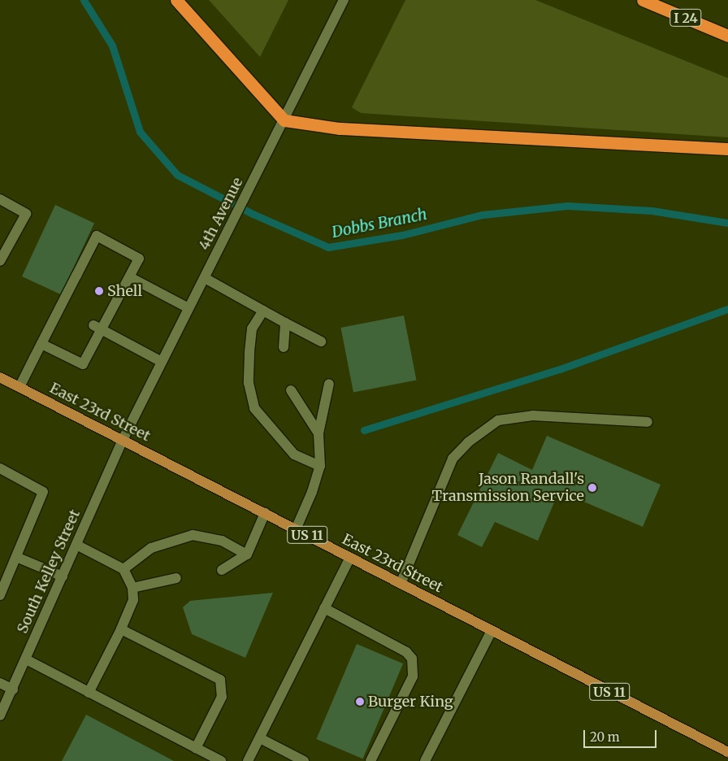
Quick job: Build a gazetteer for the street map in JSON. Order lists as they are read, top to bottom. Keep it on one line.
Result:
{"streets":{"highway":["I 24"],"main road":["4th Avenue","East 23rd Street","US 11","South Kelley Street"]},"crossings":[["4th Avenue","East 23rd Street"],["4th Avenue","South Kelley Street"],["East 23rd Street","South Kelley Street"]],"water":["Dobbs Branch"],"places":["Shell","Jason Randall's Transmission Service","Burger King"],"scale_bar":"20 m"}
